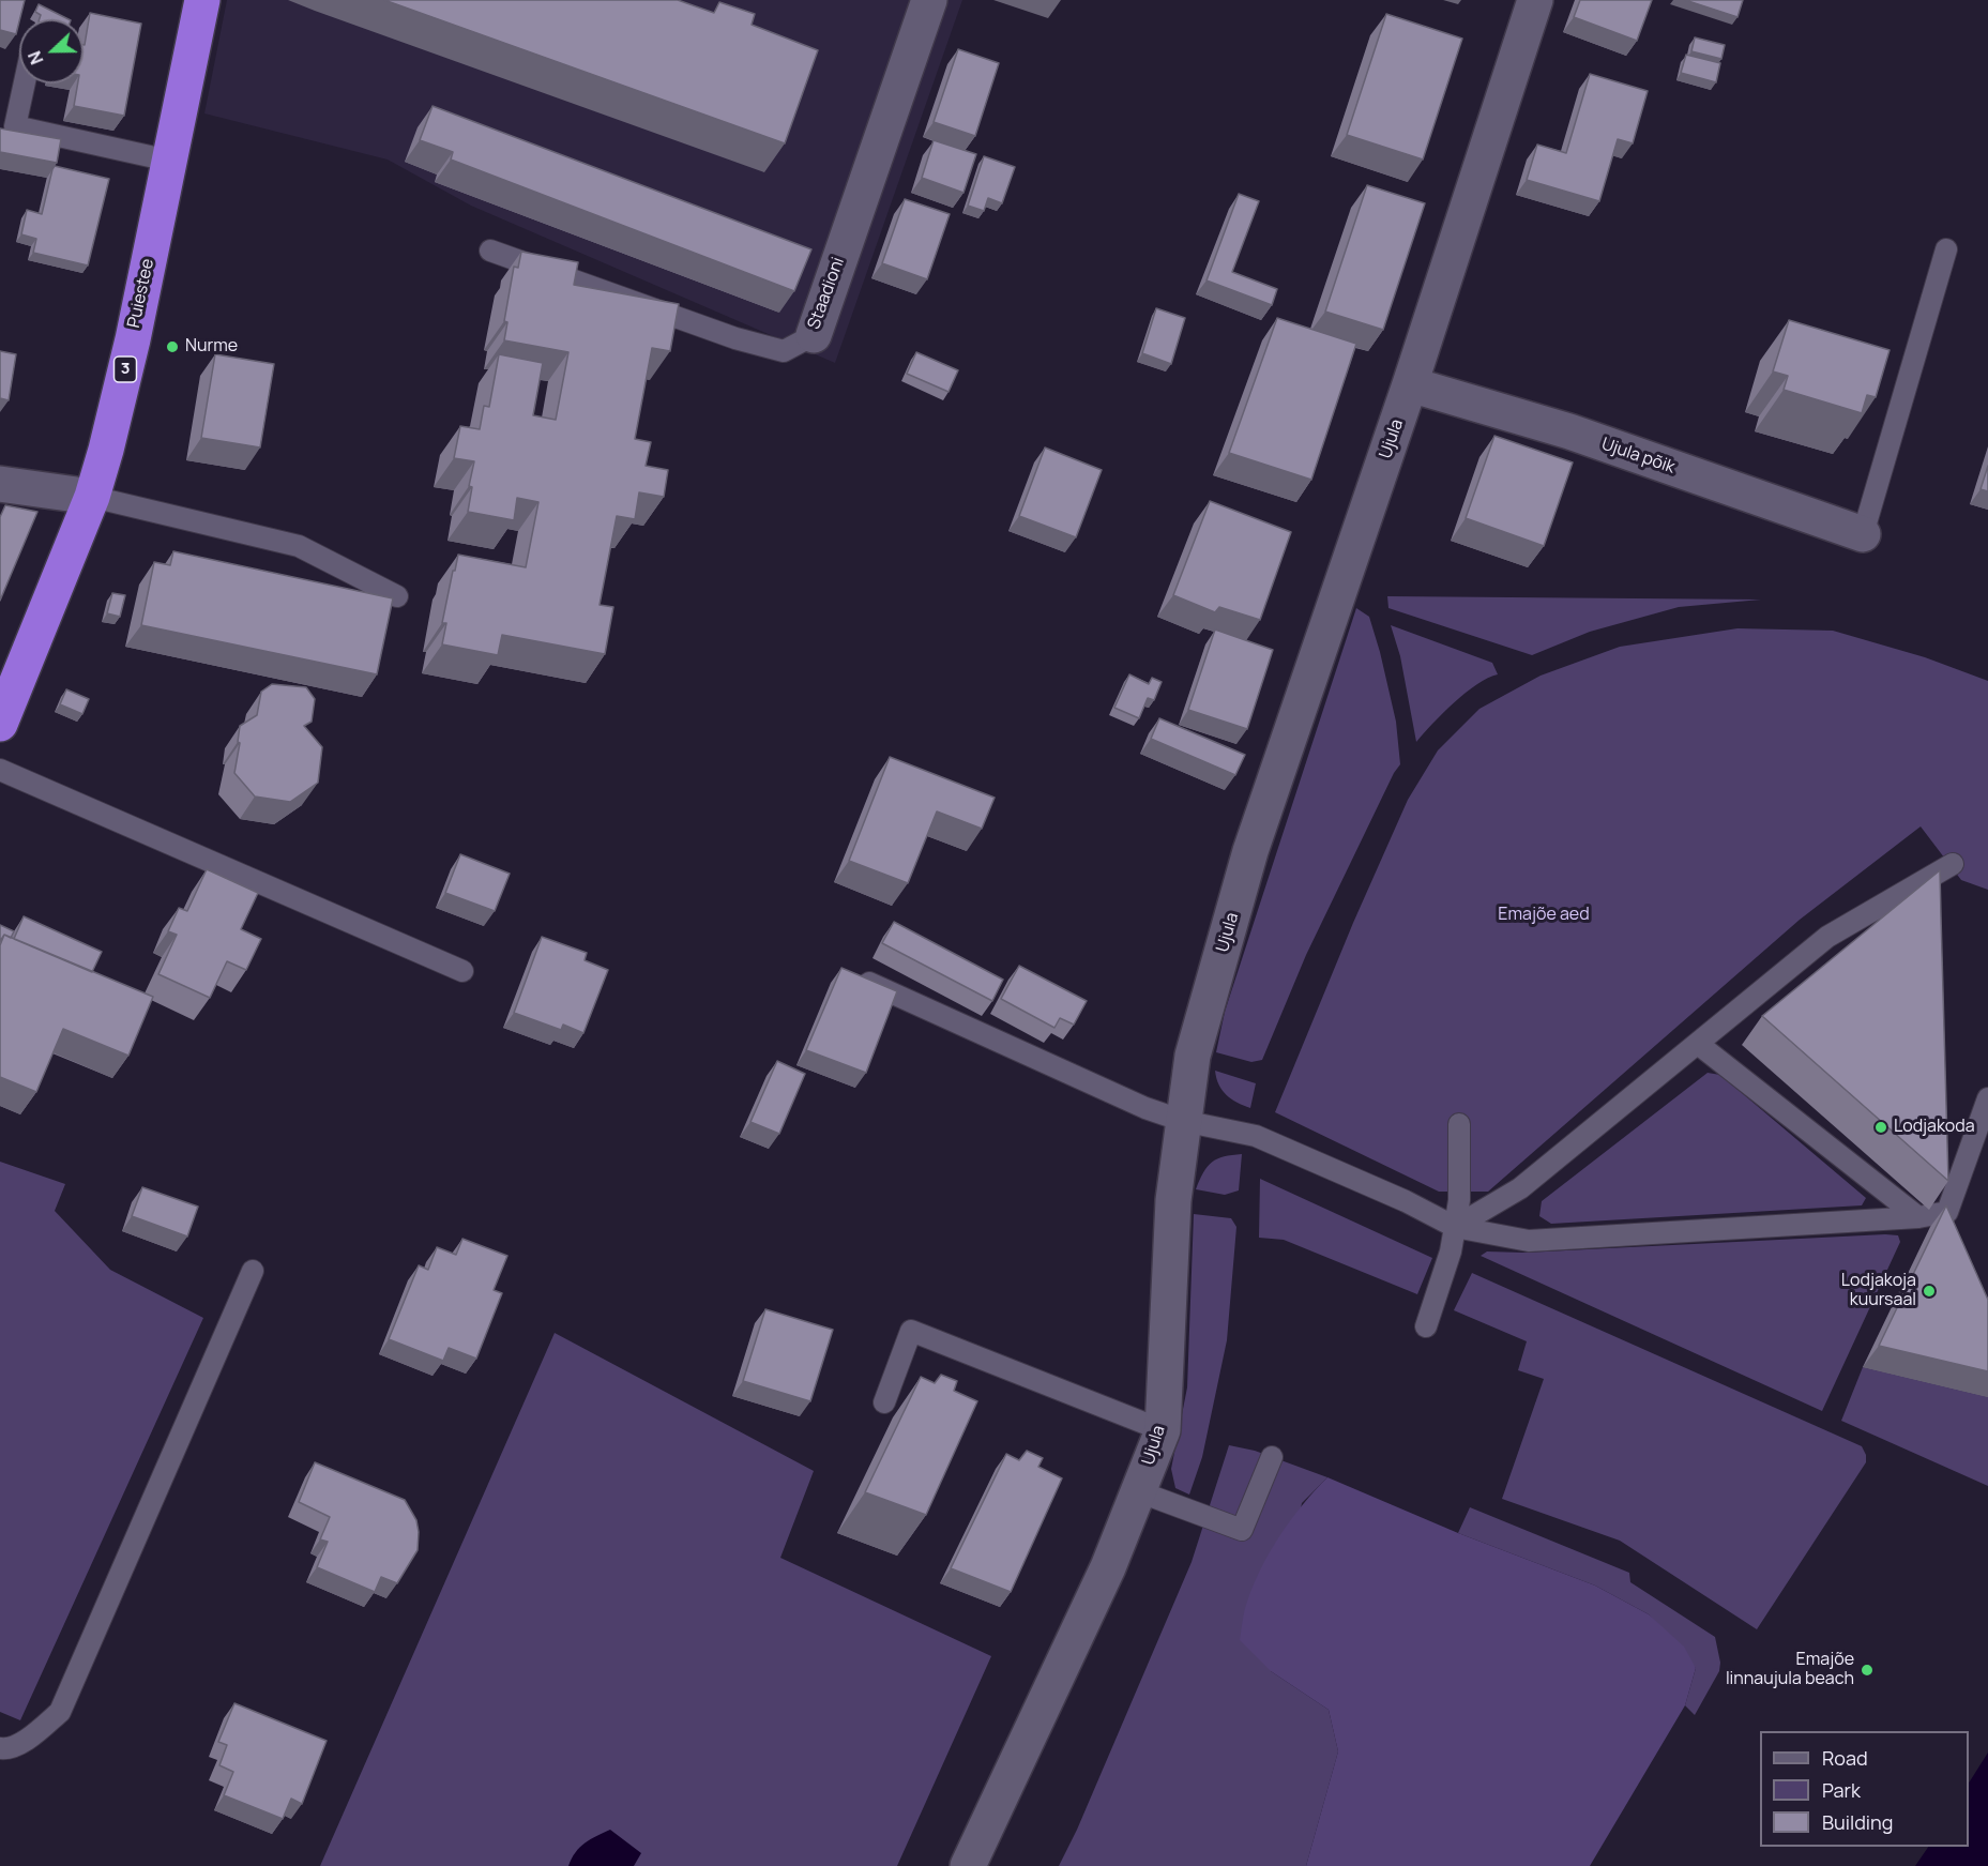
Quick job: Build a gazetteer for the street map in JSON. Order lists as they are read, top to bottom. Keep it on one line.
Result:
{"streets":{"highway":["Puiestee","3"],"street":["Staadioni","Ujula","Ujula põik"]},"crossings":[["Ujula","Ujula põik"]],"parks":["Emajõe aed"],"places":["Nurme","Lodjakoda","Lodjakoja kuursaal","Emajõe linnaujula beach"],"legend":["Road","Park","Building"],"north":"left"}
